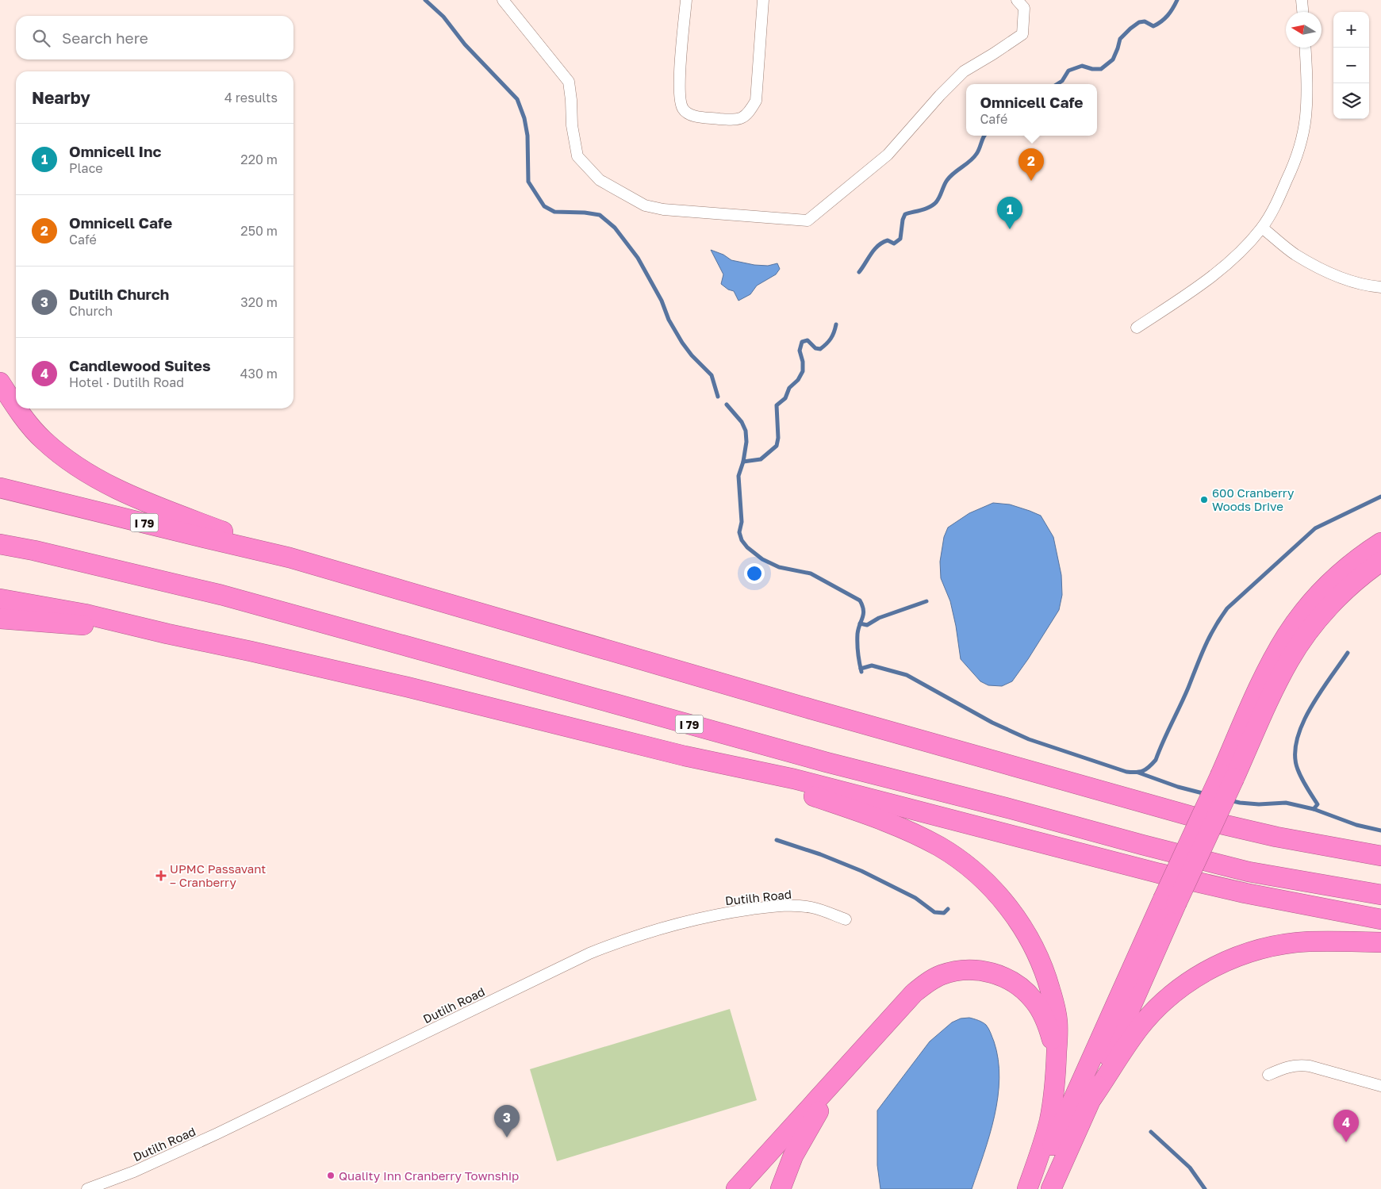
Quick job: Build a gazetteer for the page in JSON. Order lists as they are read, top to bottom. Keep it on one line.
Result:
{"streets":{"highway":["I 79"],"street":["Dutilh Road"]},"places":{"other":["600 Cranberry Woods Drive","Quality Inn Cranberry Township"],"health":["UPMC Passavant – Cranberry"]},"north":"left","page":{"map_buttons":["+","−"],"search":"Search here","heading":["Nearby","4 results"],"popup":["Omnicell Cafe","Café"],"list":[{"mark":"1","name":"Omnicell Inc","note":"Place","value":"220 m"},{"mark":"2","name":"Omnicell Cafe","note":"Café","value":"250 m"},{"mark":"3","name":"Dutilh Church","note":"Church","value":"320 m"},{"mark":"4","name":"Candlewood Suites","note":"Hotel · Dutilh Road","value":"430 m"}],"pins":["2","1","3","4"]}}
